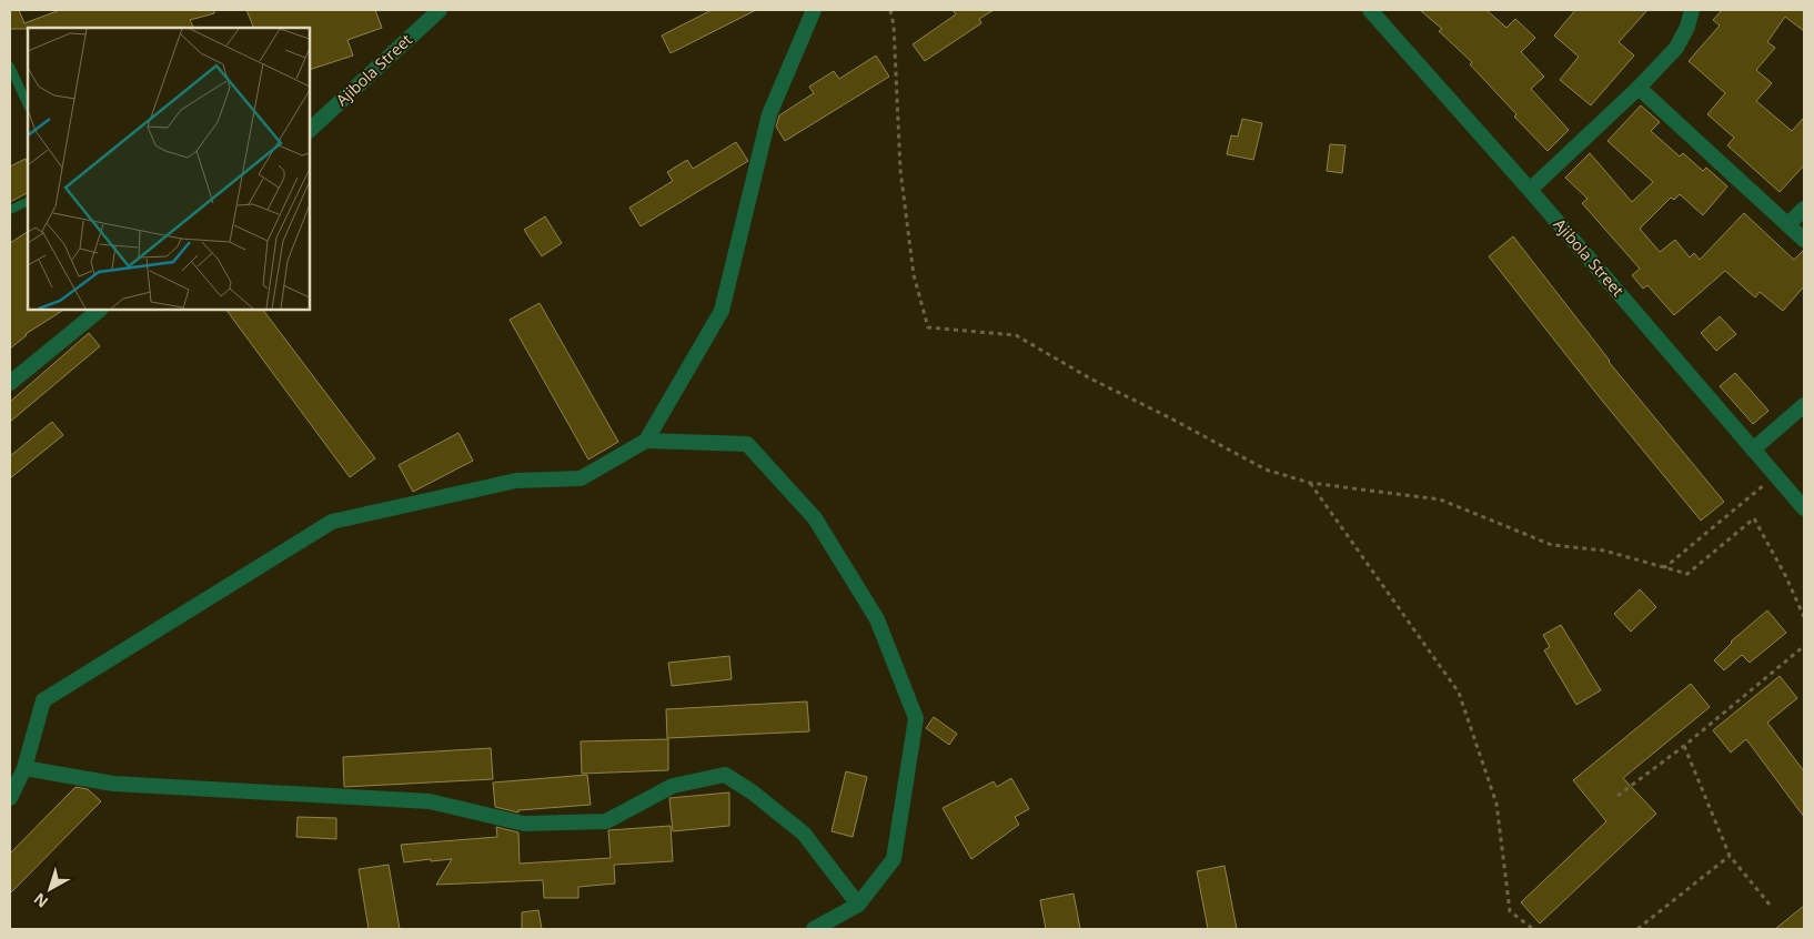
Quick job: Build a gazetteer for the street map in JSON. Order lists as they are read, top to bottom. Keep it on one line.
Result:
{"streets":{"street":["Ajibola Street"]},"north":"bottom left"}
